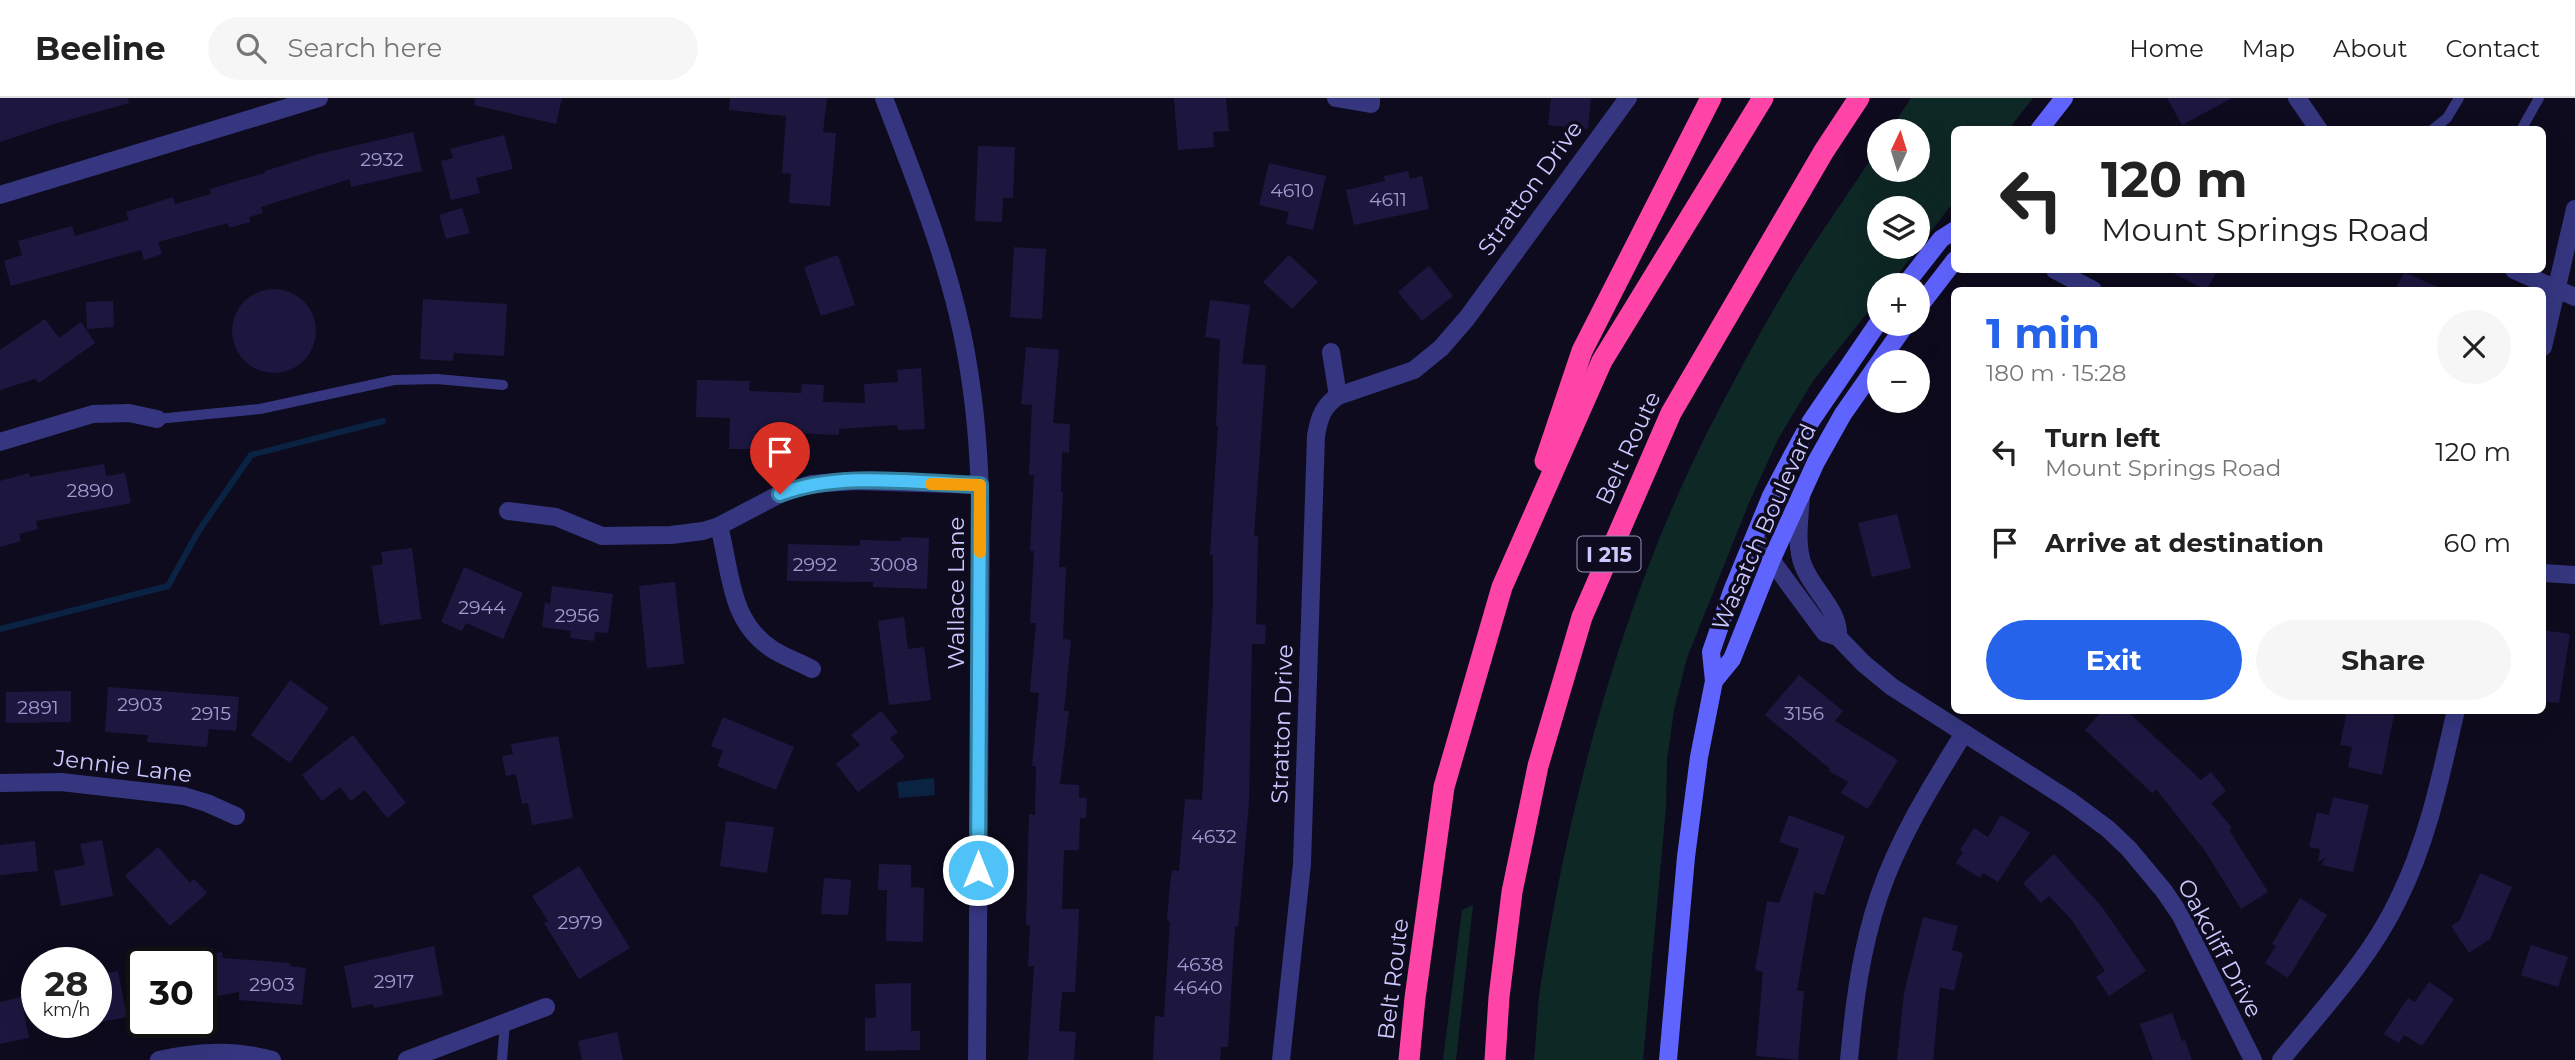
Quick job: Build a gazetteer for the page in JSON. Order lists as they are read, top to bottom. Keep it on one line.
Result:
{"streets":{"highway":["Belt Route","I 215"],"street":["Stratton Drive","Wasatch Boulevard","Wallace Lane","Jennie Lane","Oakcliff Drive"]},"crossings":[["Wasatch Boulevard","Oakcliff Drive"]],"house_numbers":["2932","4610","4611","2890","2992","3008","2944","2956","2903","2891","2915","3156","4632","2979","4638","2917","2903","4640"],"north":"top","page":{"header":"Beeline","search":"Search here","nav":["Home","Map","About","Contact"],"map_buttons":["+","−"],"turn":["120 m","Mount Springs Road"],"heading":["1 min","180 m · 15:28"],"list":[{"name":"Turn left","note":"Mount Springs Road","value":"120 m"},{"name":"Arrive at destination","value":"60 m"}],"buttons":["Exit","Share"],"speed":"28 km/h","limit":"30"}}
